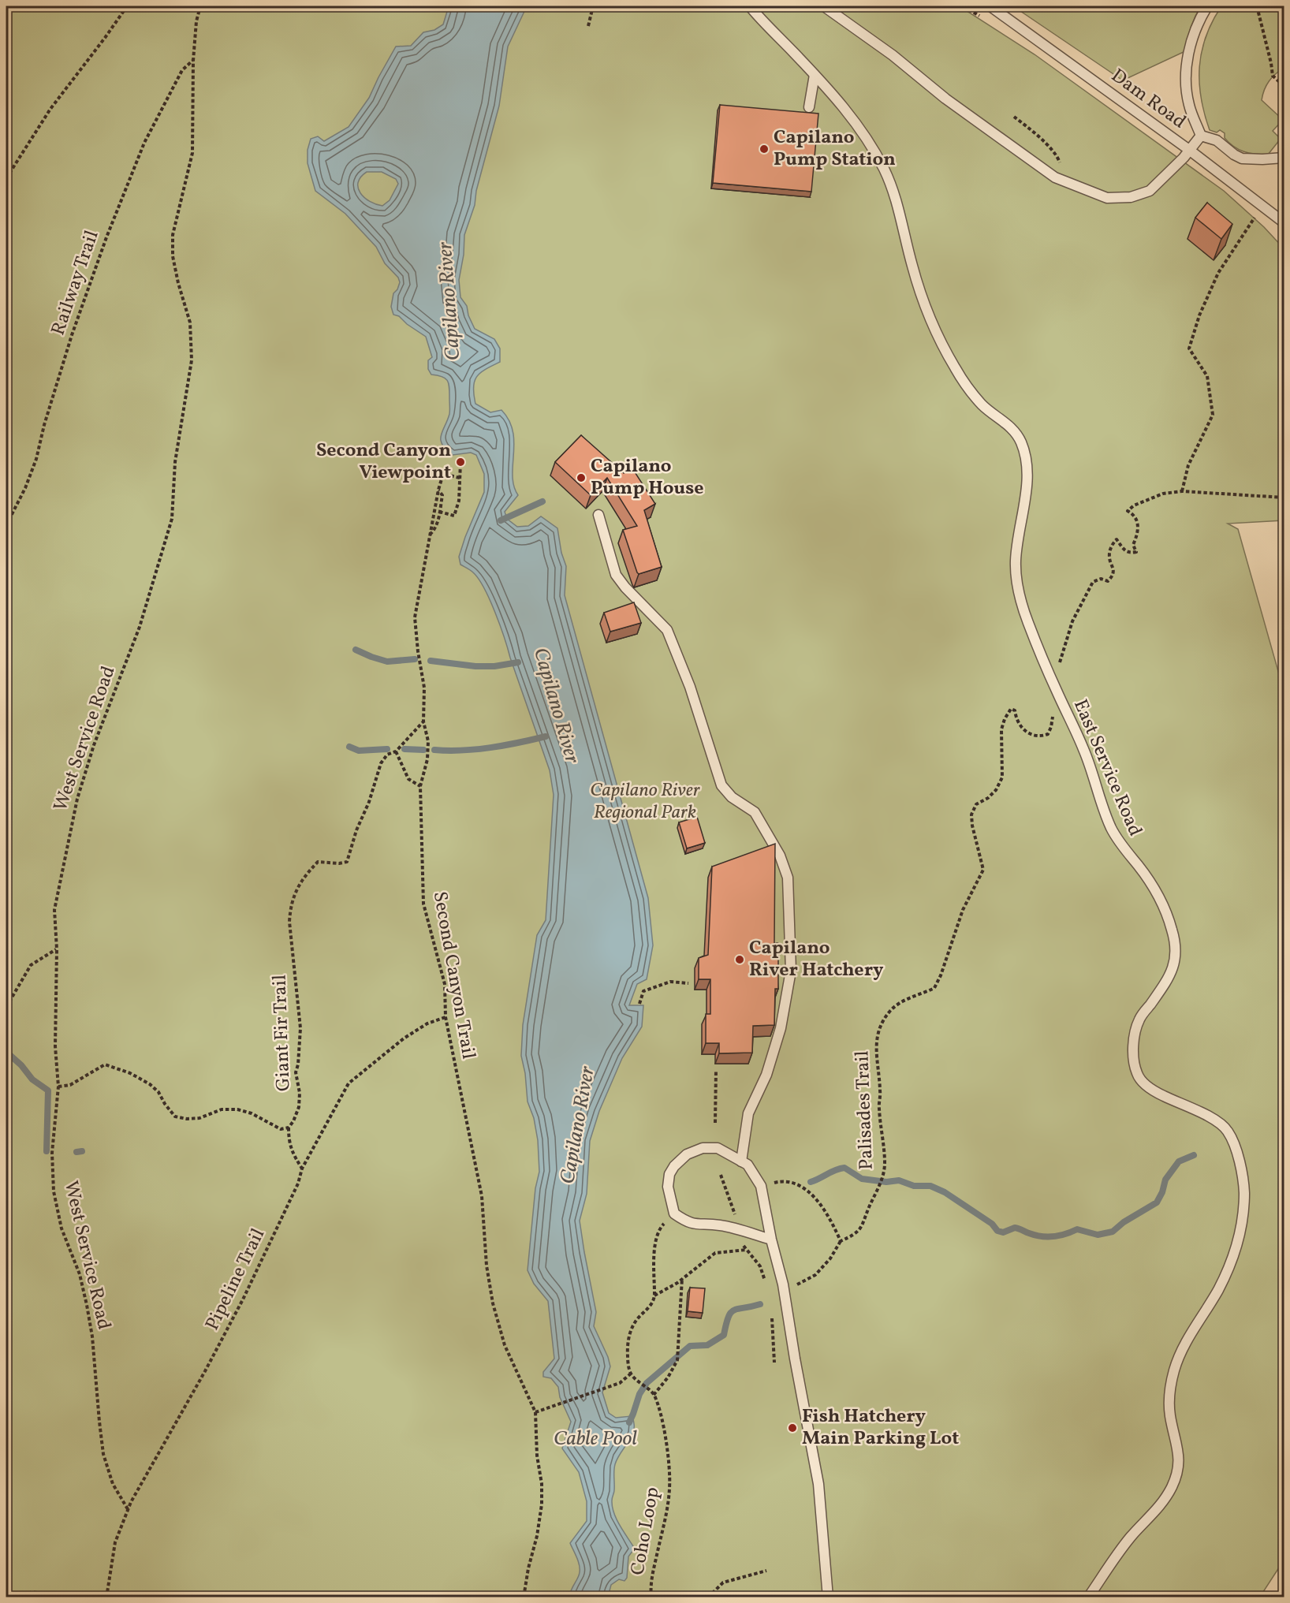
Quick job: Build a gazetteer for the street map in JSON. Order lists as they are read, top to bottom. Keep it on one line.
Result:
{"streets":{"lane":["Dam Road","East Service Road"],"path":["Railway Trail","West Service Road","Second Canyon Trail","Giant Fir Trail","Palisades Trail","Pipeline Trail","Coho Loop"]},"crossings":[["Railway Trail","West Service Road"],["West Service Road","Giant Fir Trail"],["West Service Road","Pipeline Trail"],["East Service Road","Palisades Trail"],["Second Canyon Trail","Giant Fir Trail"],["Second Canyon Trail","Pipeline Trail"]],"water":["Capilano River","Cable Pool"],"parks":["Capilano River Regional Park"],"places":["Capilano Pump Station","Second Canyon Viewpoint","Capilano Pump House","Capilano River Hatchery","Fish Hatchery Main Parking Lot"]}
